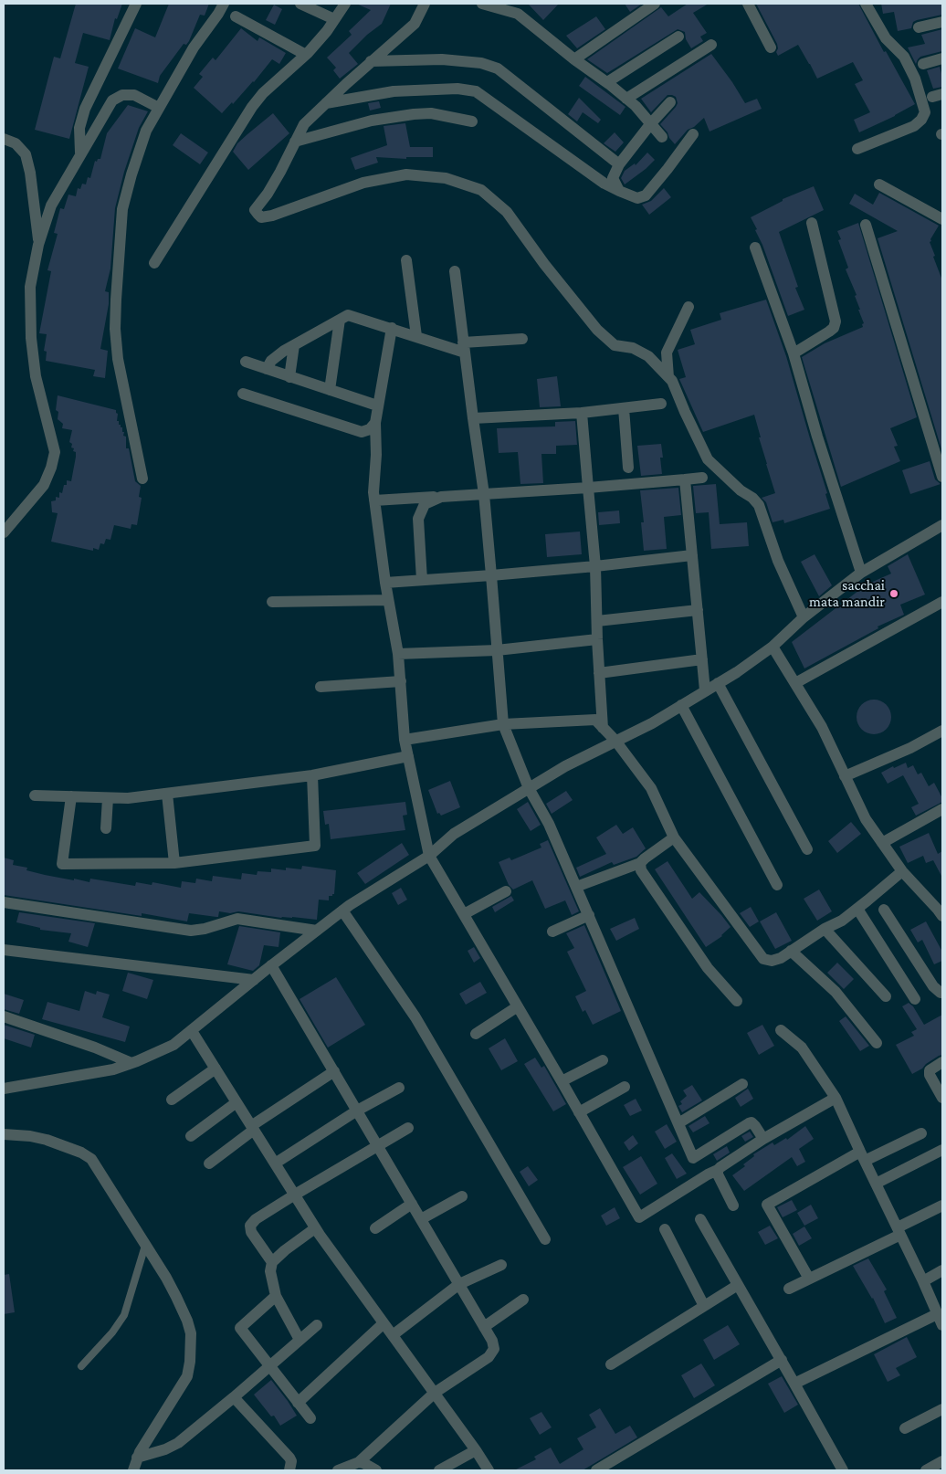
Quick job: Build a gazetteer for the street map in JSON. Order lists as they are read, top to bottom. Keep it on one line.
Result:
{"places":["sacchai mata mandir"]}
